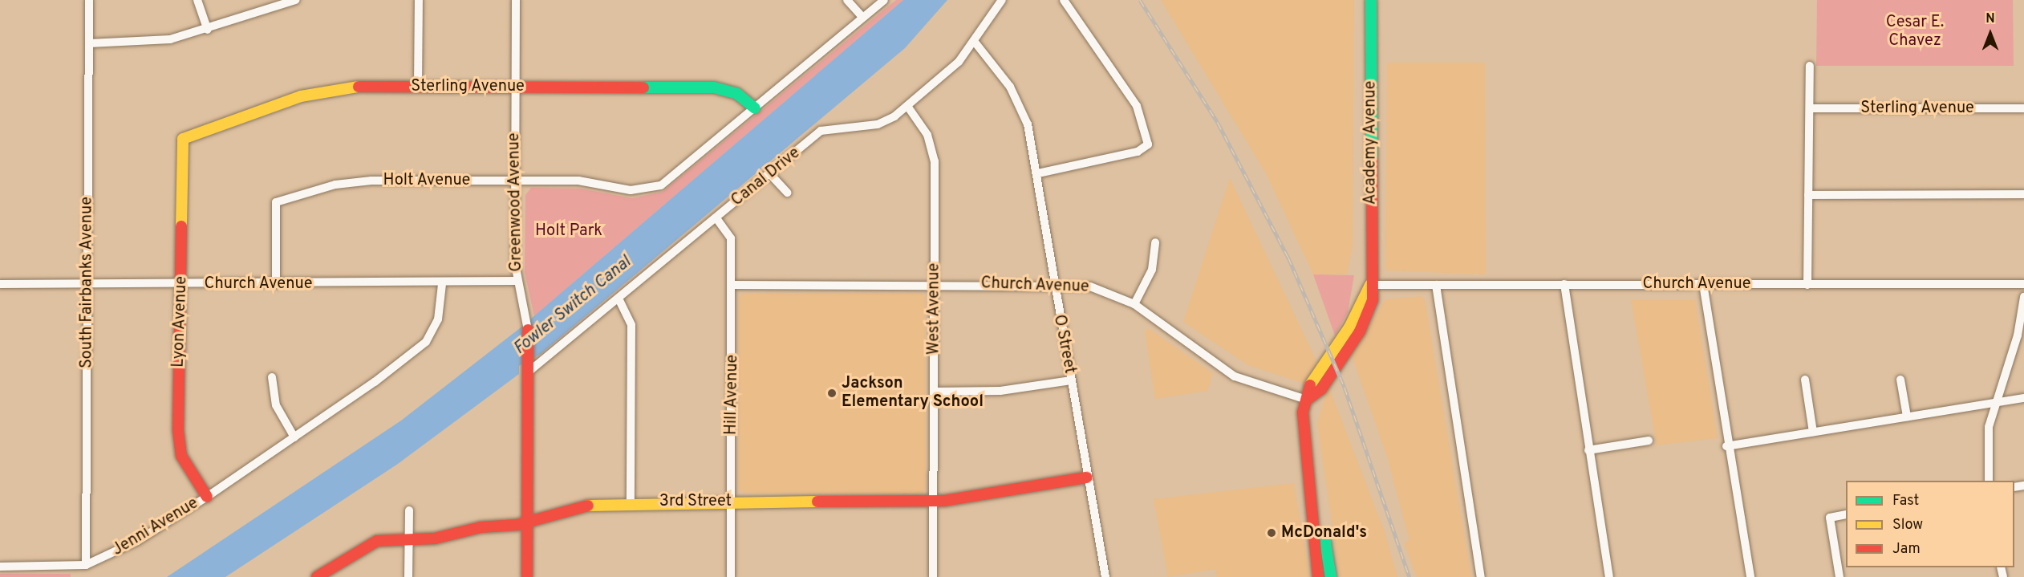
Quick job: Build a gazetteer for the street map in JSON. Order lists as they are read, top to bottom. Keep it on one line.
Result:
{"streets":{"street":["Sterling Avenue","Academy Avenue","Canal Drive","Holt Avenue","Greenwood Avenue","South Fairbanks Avenue","Church Avenue","West Avenue","Lyon Avenue","O Street","Hill Avenue","3rd Street","Jenni Avenue"]},"crossings":[["Sterling Avenue","Holt Avenue"],["Sterling Avenue","Greenwood Avenue"],["Sterling Avenue","Lyon Avenue"],["Academy Avenue","Church Avenue"],["Canal Drive","Greenwood Avenue"],["Canal Drive","West Avenue"],["Canal Drive","O Street"],["Canal Drive","Hill Avenue"],["Holt Avenue","Greenwood Avenue"],["Holt Avenue","Church Avenue"],["Greenwood Avenue","Church Avenue"],["Greenwood Avenue","3rd Street"],["South Fairbanks Avenue","Church Avenue"],["South Fairbanks Avenue","Jenni Avenue"],["Church Avenue","West Avenue"],["Church Avenue","Lyon Avenue"],["Church Avenue","O Street"],["Church Avenue","Hill Avenue"],["Church Avenue","Jenni Avenue"],["West Avenue","3rd Street"],["Lyon Avenue","Jenni Avenue"],["O Street","3rd Street"],["Hill Avenue","3rd Street"]],"water":["Fowler Switch Canal"],"parks":["Cesar E. Chavez","Holt Park"],"places":["Jackson Elementary School","McDonald's"],"legend":["Fast","Slow","Jam"],"north":"top"}
